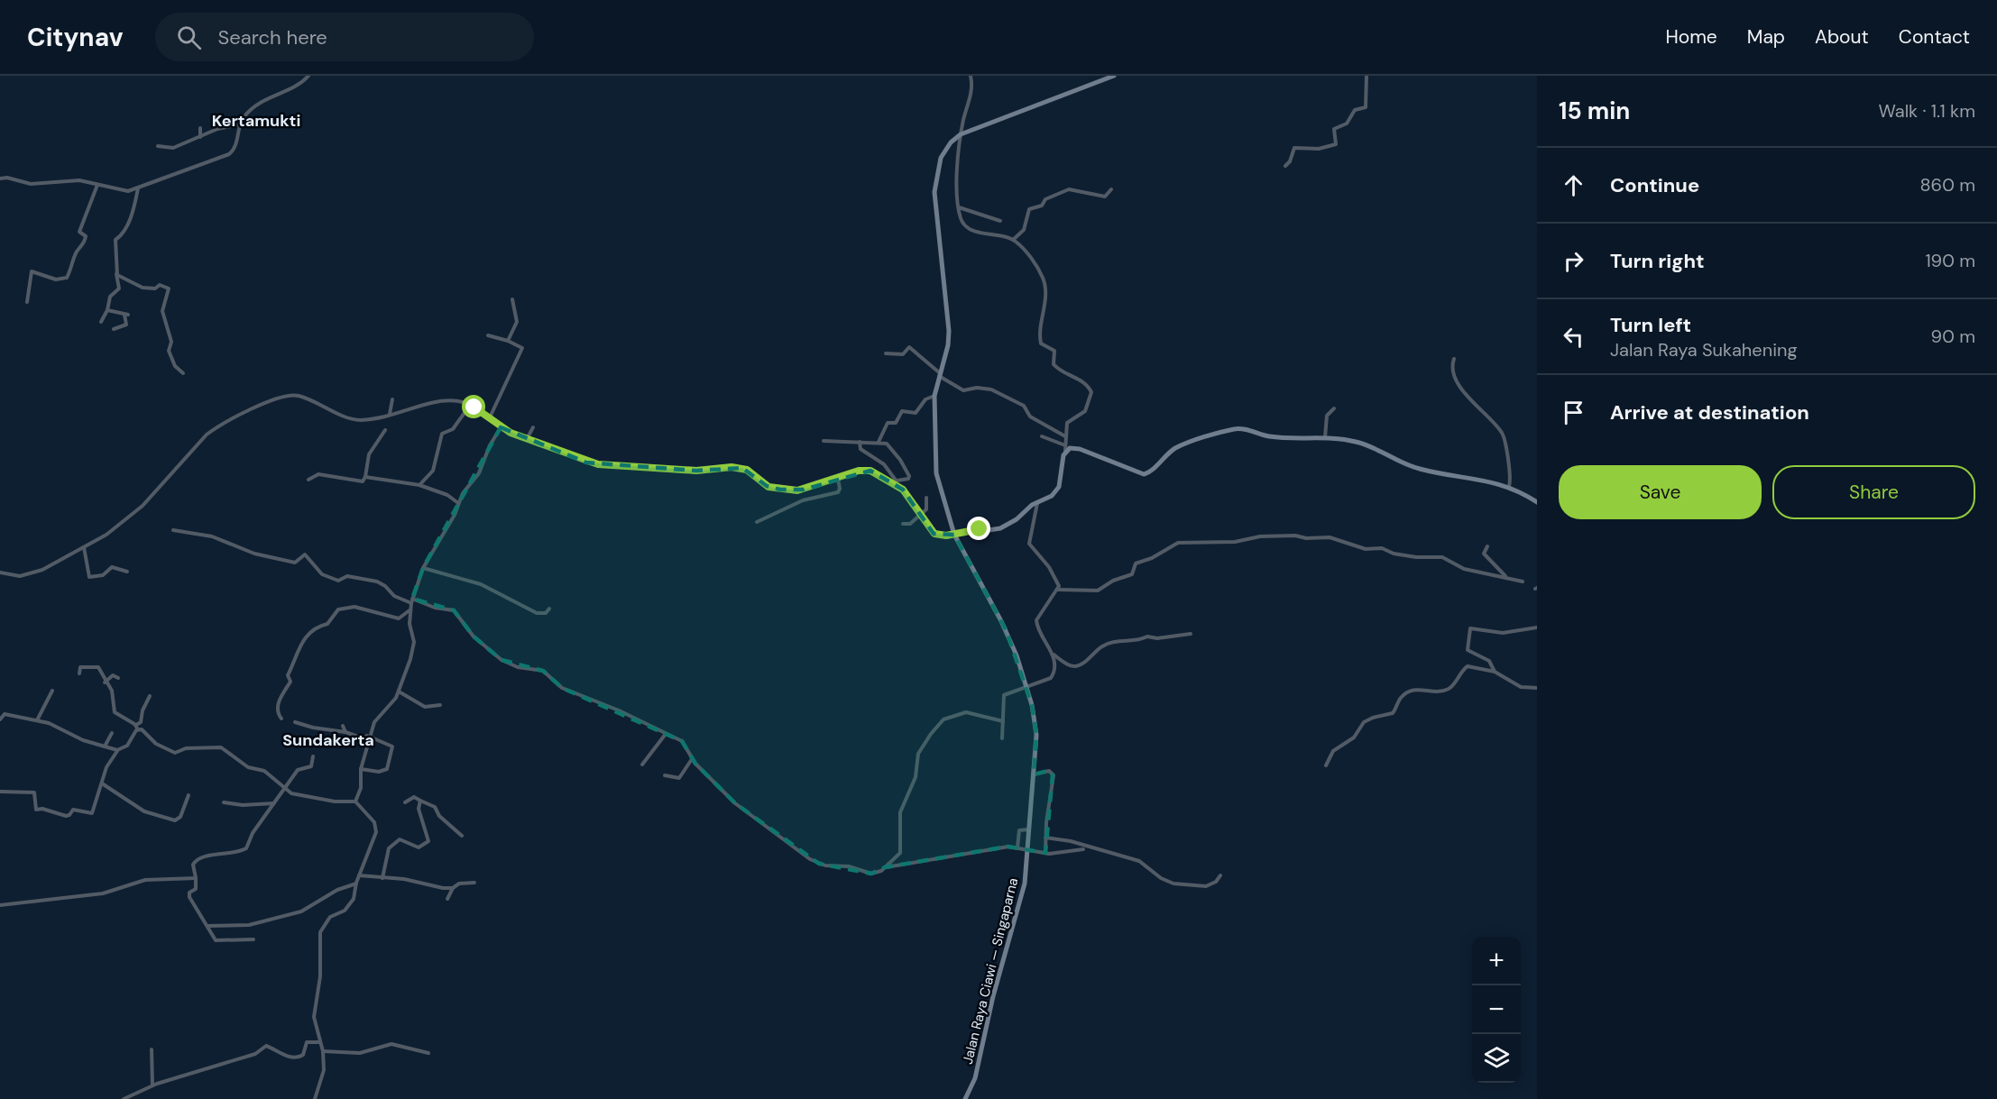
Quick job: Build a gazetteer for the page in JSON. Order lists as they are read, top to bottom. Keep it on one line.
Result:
{"streets":{"main road":["Jalan Raya Ciawi — Singaparna"]},"districts":["Kertamukti","Sundakerta"],"page":{"header":"Citynav","search":"Search here","nav":["Home","Map","About","Contact"],"heading":["15 min","Walk · 1.1 km"],"list":[["Continue","860 m"],["Turn right","190 m"],["Turn left","Jalan Raya Sukahening","90 m"],"Arrive at destination"],"buttons":["Save","Share"],"map_buttons":["+","−"]}}
